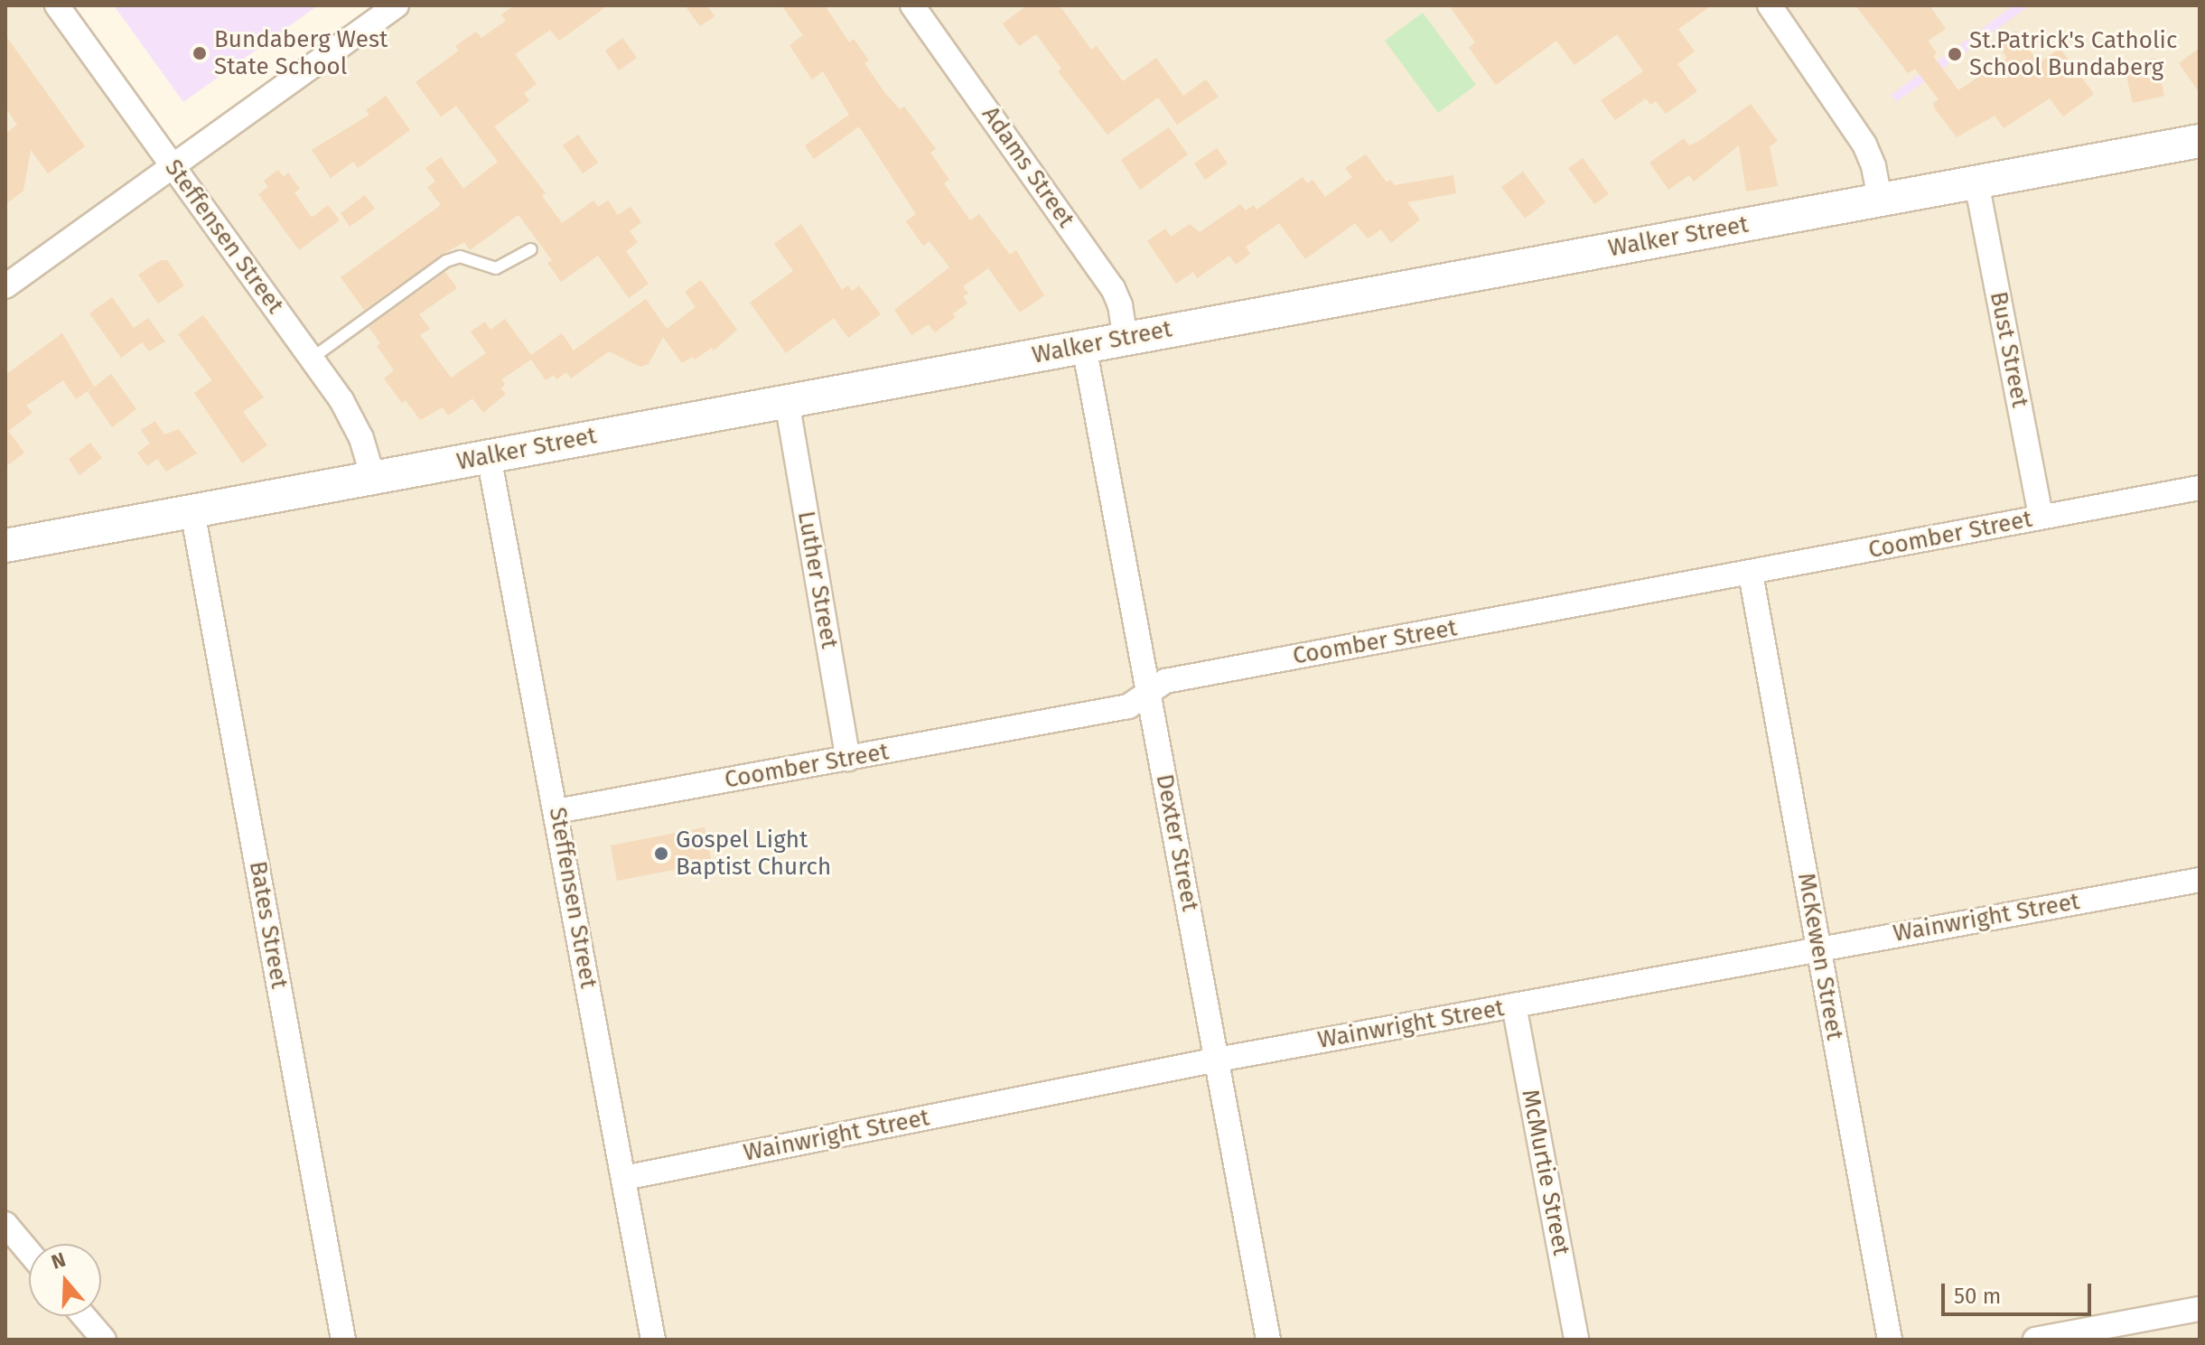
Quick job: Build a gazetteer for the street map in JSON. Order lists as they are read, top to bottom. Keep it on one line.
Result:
{"streets":{"main road":["Walker Street"],"street":["Adams Street","Steffensen Street","Bust Street","Coomber Street","Luther Street","Dexter Street","Wainwright Street","Bates Street","McKewen Street","McMurtie Street"]},"crossings":[["Adams Street","Walker Street"],["Steffensen Street","Walker Street"],["Steffensen Street","Coomber Street"],["Steffensen Street","Wainwright Street"],["Walker Street","Bust Street"],["Walker Street","Luther Street"],["Walker Street","Dexter Street"],["Walker Street","Bates Street"],["Bust Street","Coomber Street"],["Coomber Street","Luther Street"],["Coomber Street","Dexter Street"],["Coomber Street","McKewen Street"],["Dexter Street","Wainwright Street"],["Wainwright Street","McKewen Street"],["Wainwright Street","McMurtie Street"]],"places":["Bundaberg West State School","St.Patrick's Catholic School Bundaberg","Gospel Light Baptist Church"],"scale_bar":"50 m","north":"top"}
